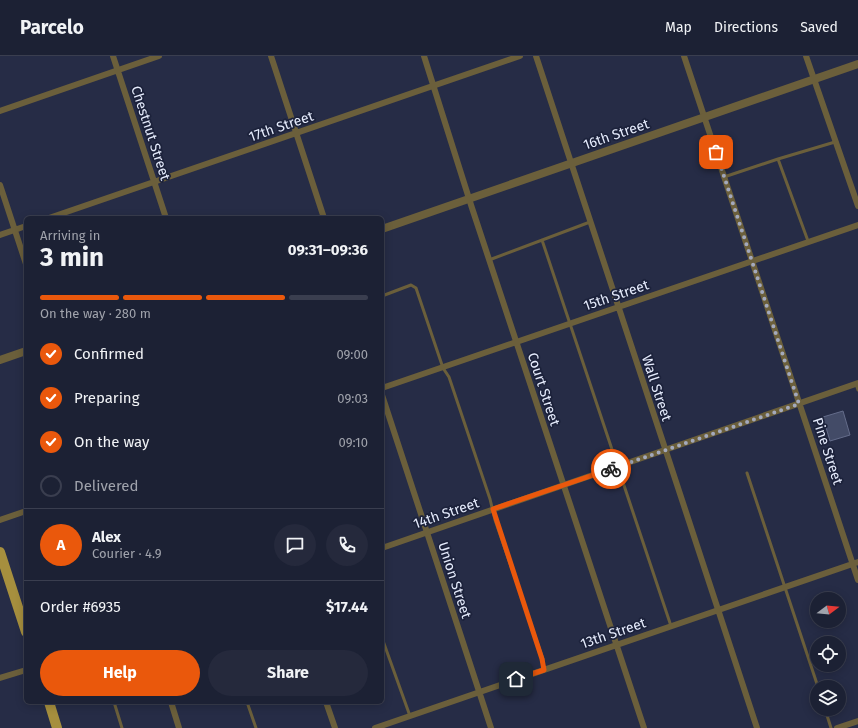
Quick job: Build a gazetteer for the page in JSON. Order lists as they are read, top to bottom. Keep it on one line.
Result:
{"streets":{"street":["17th Street","Chestnut Street","16th Street","15th Street","Wall Street","Court Street","Pine Street","14th Street","Union Street","13th Street"]},"crossings":[["17th Street","Chestnut Street"],["17th Street","Court Street"],["16th Street","Wall Street"],["16th Street","Court Street"],["16th Street","Pine Street"],["15th Street","Wall Street"],["15th Street","Court Street"],["15th Street","Pine Street"],["Wall Street","14th Street"],["Wall Street","13th Street"],["Court Street","14th Street"],["Court Street","13th Street"],["Pine Street","14th Street"],["Pine Street","13th Street"],["14th Street","Union Street"],["Union Street","13th Street"]],"north":"right","page":{"header":"Parcelo","nav":["Map","Directions","Saved"],"heading":["3 min","Arriving in","09:31–09:36"],"panel":["Alex","Courier · 4.9","Order #6935","$17.44"],"bar":"On the way · 280 m","list":[["Confirmed","09:00"],["Preparing","09:03"],["On the way","09:10"],"Delivered"],"round":"A","buttons":["Help","Share"]}}
